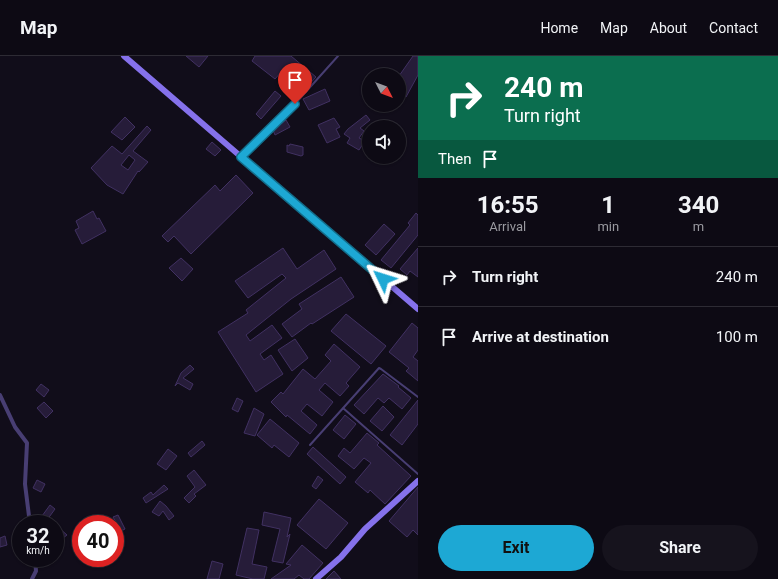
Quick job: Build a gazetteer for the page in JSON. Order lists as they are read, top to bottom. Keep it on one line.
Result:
{"north":"bottom right","page":{"header":"Map","nav":["Home","Map","About","Contact"],"turn":["240 m","Turn right"],"then":"Then","eta":["16:55","Arrival","1","min","340","m"],"list":[{"name":"Turn right","value":"240 m"},{"name":"Arrive at destination","value":"100 m"}],"speed":"32 km/h","limit":"40","buttons":["Exit","Share"]}}
